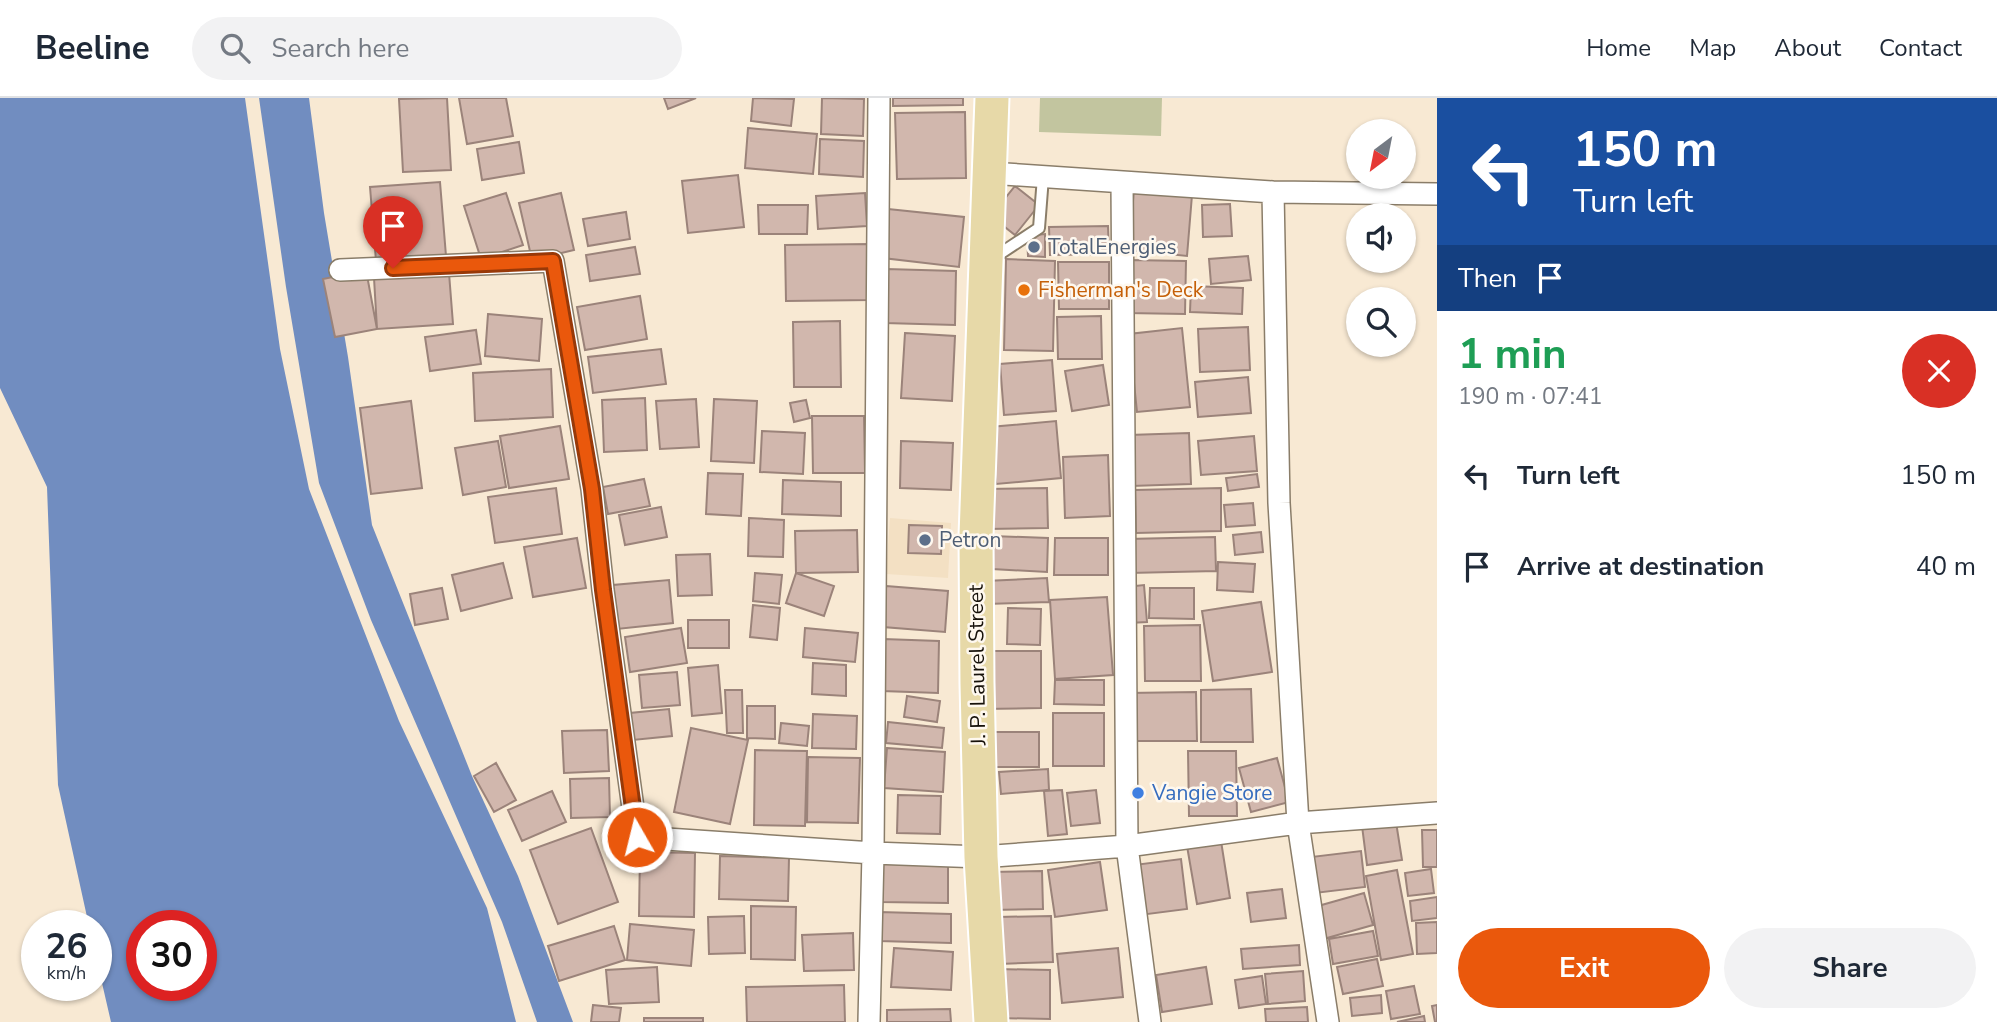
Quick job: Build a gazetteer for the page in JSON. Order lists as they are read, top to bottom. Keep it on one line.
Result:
{"streets":{"main road":["J. P. Laurel Street"]},"places":["TotalEnergies","Fisherman's Deck","Petron","Vangie Store"],"north":"bottom left","page":{"header":"Beeline","search":"Search here","nav":["Home","Map","About","Contact"],"turn":["150 m","Turn left"],"then":"Then","heading":["1 min","190 m · 07:41"],"list":[{"name":"Turn left","value":"150 m"},{"name":"Arrive at destination","value":"40 m"}],"speed":"26 km/h","limit":"30","buttons":["Exit","Share"]}}
